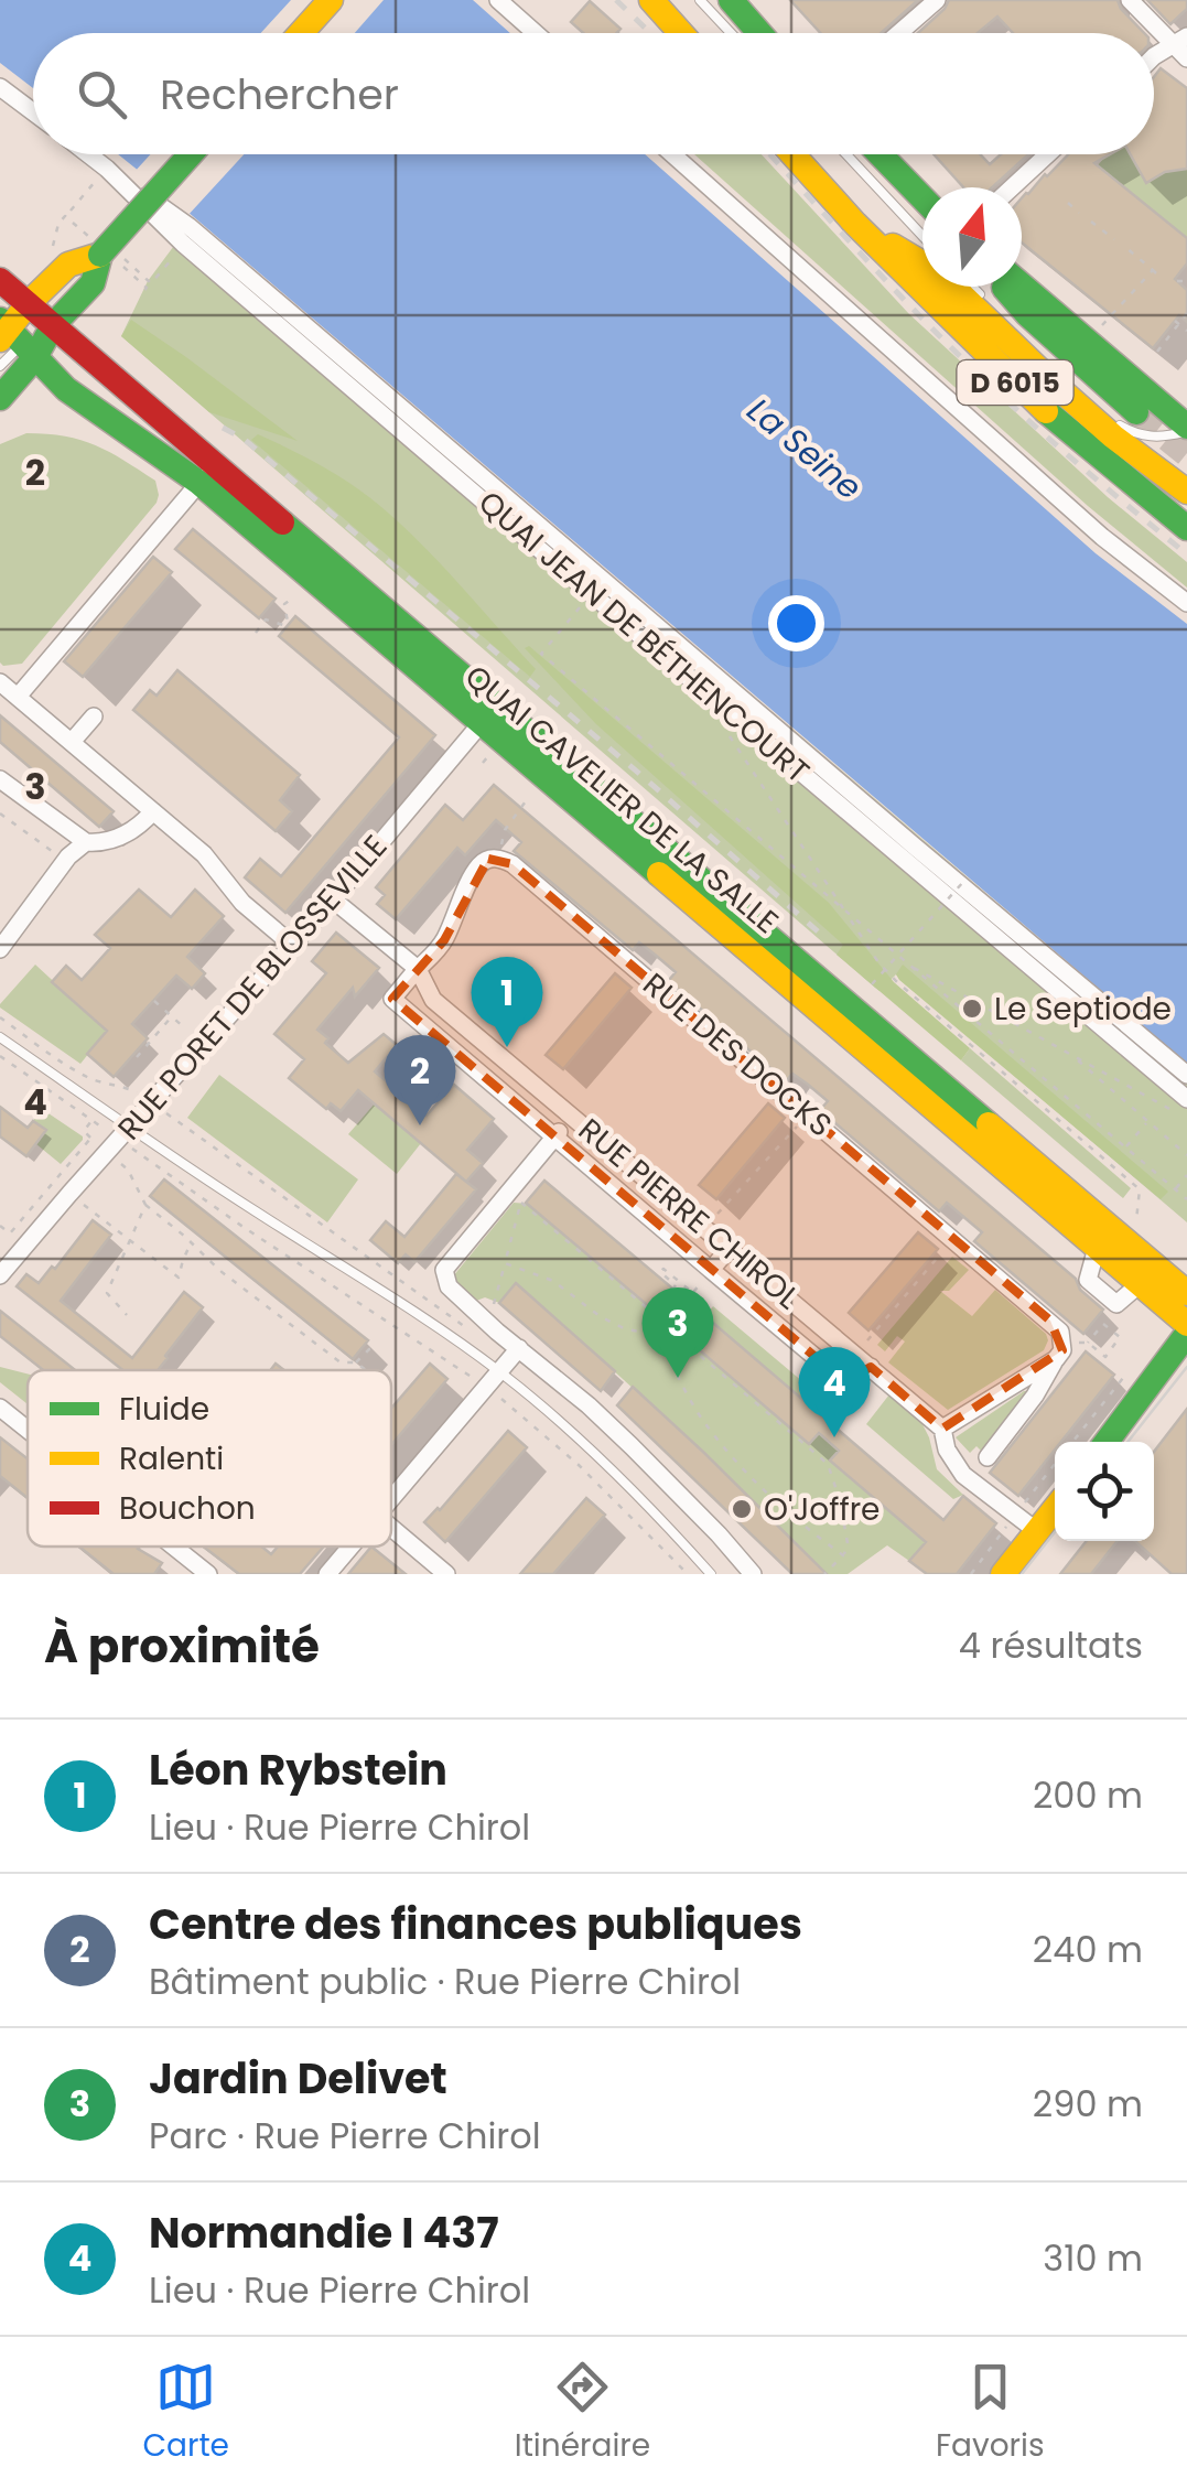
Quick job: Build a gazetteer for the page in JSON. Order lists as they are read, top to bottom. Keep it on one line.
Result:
{"streets":{"main road":["D 6015","QUAI CAVELIER DE LA SALLE"],"street":["QUAI JEAN DE BÉTHENCOURT","RUE PORET DE BLOSSEVILLE","RUE DES DOCKS","RUE PIERRE CHIROL"]},"crossings":[["QUAI CAVELIER DE LA SALLE","RUE PORET DE BLOSSEVILLE"],["RUE PORET DE BLOSSEVILLE","RUE PIERRE CHIROL"],["RUE DES DOCKS","RUE PIERRE CHIROL"]],"water":["La Seine"],"places":["Le Septiode","O'Joffre"],"legend":["Fluide","Ralenti","Bouchon"],"north":"top","page":{"search":"Rechercher","pins":["1","2","3","4"],"heading":["À proximité","4 résultats"],"list":[{"mark":"1","name":"Léon Rybstein","note":"Lieu · Rue Pierre Chirol","value":"200 m"},{"mark":"2","name":"Centre des finances publiques","note":"Bâtiment public · Rue Pierre Chirol","value":"240 m"},{"mark":"3","name":"Jardin Delivet","note":"Parc · Rue Pierre Chirol","value":"290 m"},{"mark":"4","name":"Normandie I 437","note":"Lieu · Rue Pierre Chirol","value":"310 m"}],"nav":["Carte","Itinéraire","Favoris"]},"grid":{"rows":["2","3","4"]}}
